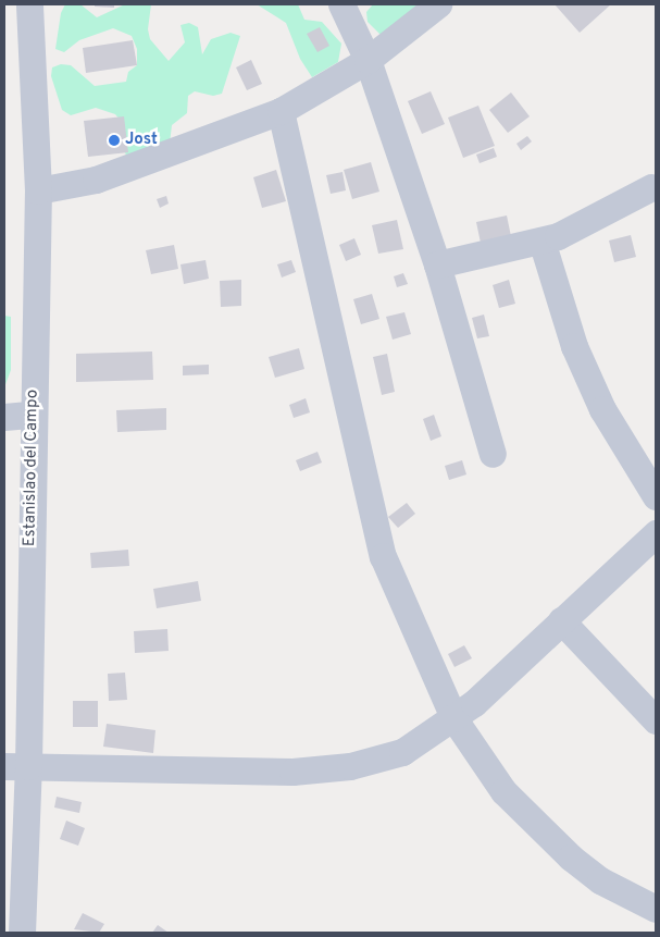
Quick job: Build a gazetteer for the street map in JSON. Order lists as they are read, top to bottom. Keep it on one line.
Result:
{"streets":{"street":["Estanislao del Campo"]},"places":["Jost"]}
